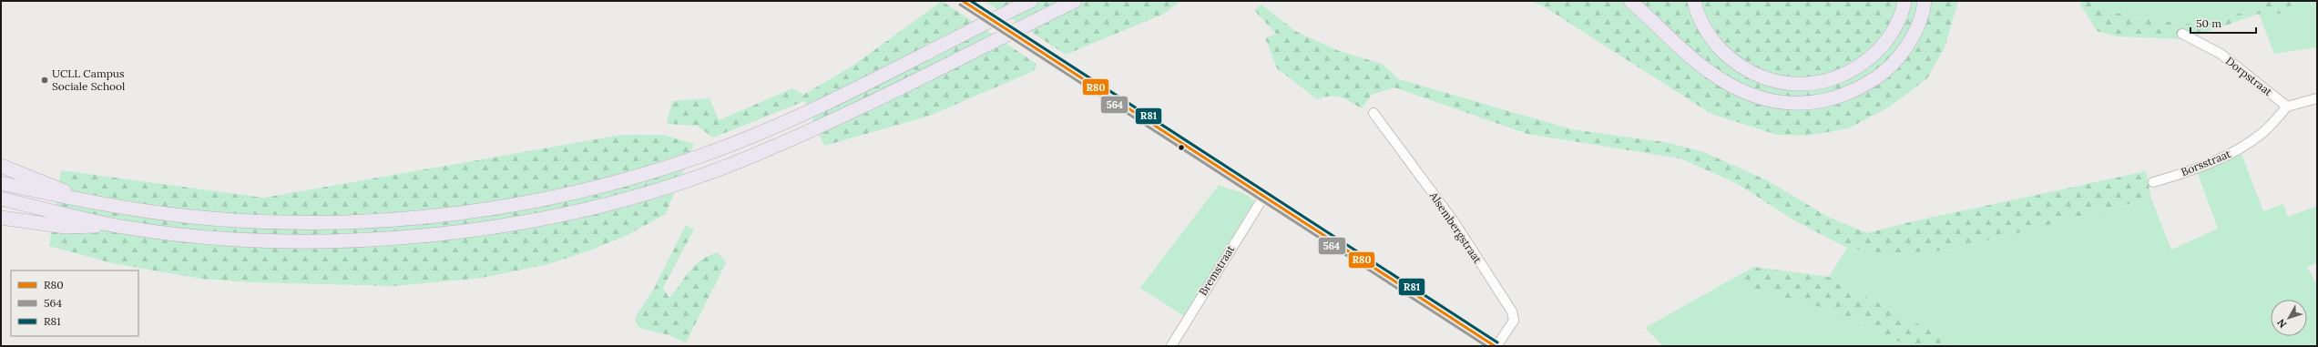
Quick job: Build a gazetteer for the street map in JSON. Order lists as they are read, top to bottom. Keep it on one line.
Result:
{"streets":{"street":["Dorpstraat","Borsstraat","Alsembergstraat","Bremstraat"]},"crossings":[["Dorpstraat","Borsstraat"]],"places":["UCLL Campus Sociale School"],"lines":["transit line R80","transit line R81","transit line 564"],"legend":["R80","564","R81"],"scale_bar":"50 m","north":"bottom left"}
